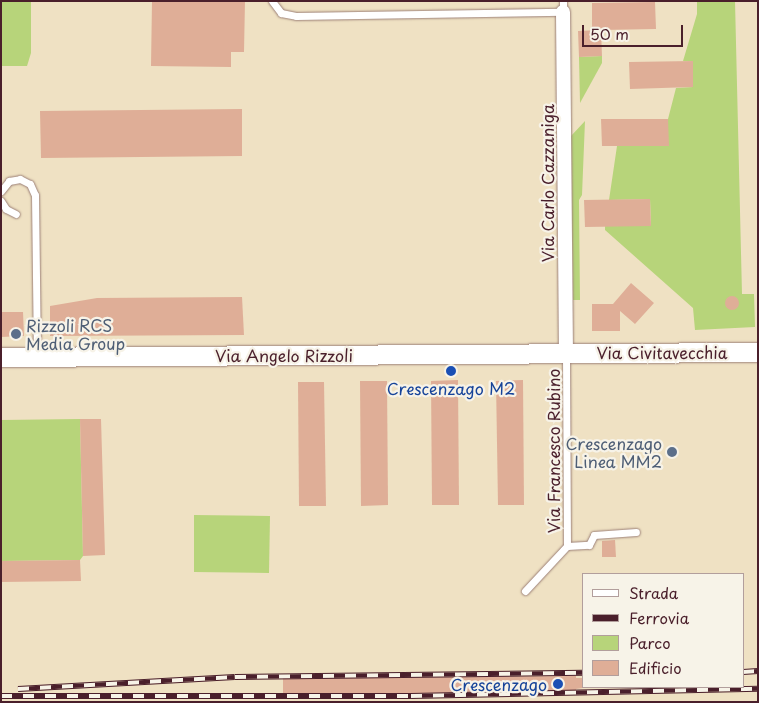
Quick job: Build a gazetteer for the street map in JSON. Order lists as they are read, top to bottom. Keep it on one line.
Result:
{"streets":{"street":["Via Carlo Cazzaniga","Via Civitavecchia","Via Angelo Rizzoli"],"lane":["Via Francesco Rubino"]},"crossings":[["Via Carlo Cazzaniga","Via Civitavecchia"],["Via Carlo Cazzaniga","Via Angelo Rizzoli"],["Via Carlo Cazzaniga","Via Francesco Rubino"],["Via Civitavecchia","Via Angelo Rizzoli"],["Via Civitavecchia","Via Francesco Rubino"],["Via Angelo Rizzoli","Via Francesco Rubino"]],"places":["Rizzoli RCS Media Group","Crescenzago M2","Crescenzago Linea MM2","Crescenzago"],"legend":["Strada","Ferrovia","Parco","Edificio"],"scale_bar":"50 m"}
